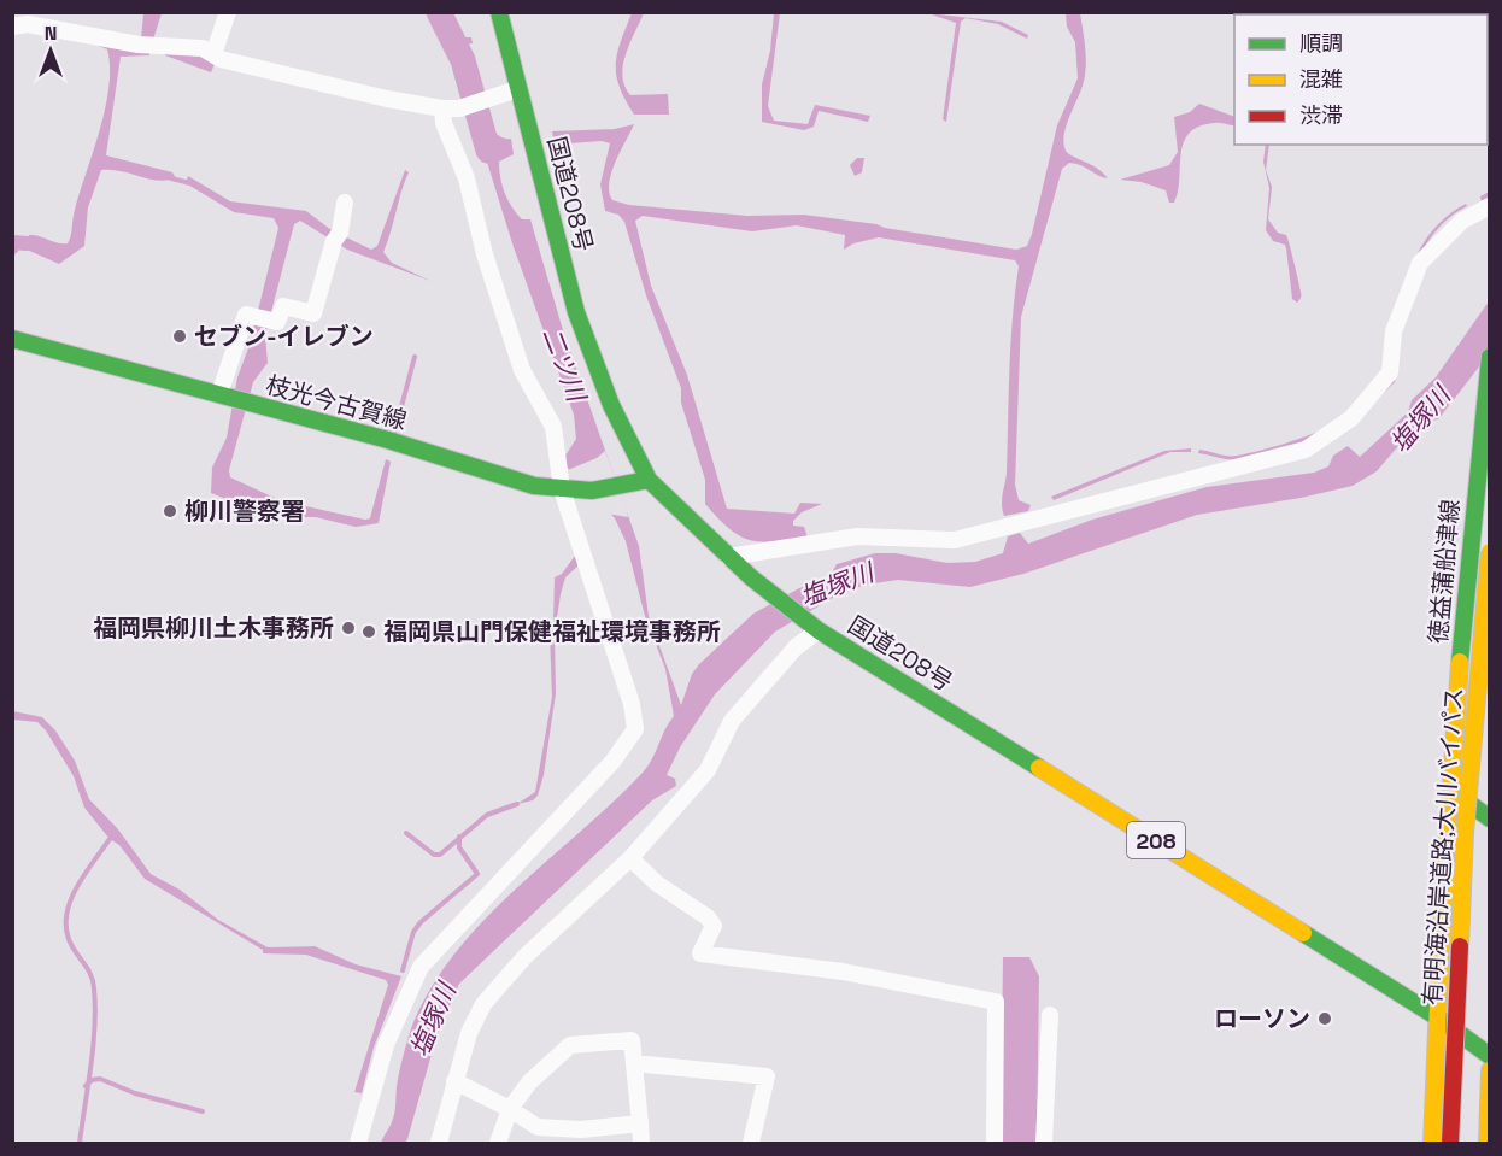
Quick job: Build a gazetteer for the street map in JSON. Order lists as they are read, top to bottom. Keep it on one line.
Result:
{"streets":{"main road":["国道208号","枝光今古賀線","徳益蒲船津線","208","有明海沿岸道路;大川バイパス"]},"crossings":[["国道208号","枝光今古賀線"],["国道208号","徳益蒲船津線"]],"water":["二ツ川","塩塚川"],"places":["セブン-イレブン","柳川警察署","福岡県柳川土木事務所","福岡県山門保健福祉環境事務所","ローソン"],"legend":["順調","混雑","渋滞"],"north":"top"}
